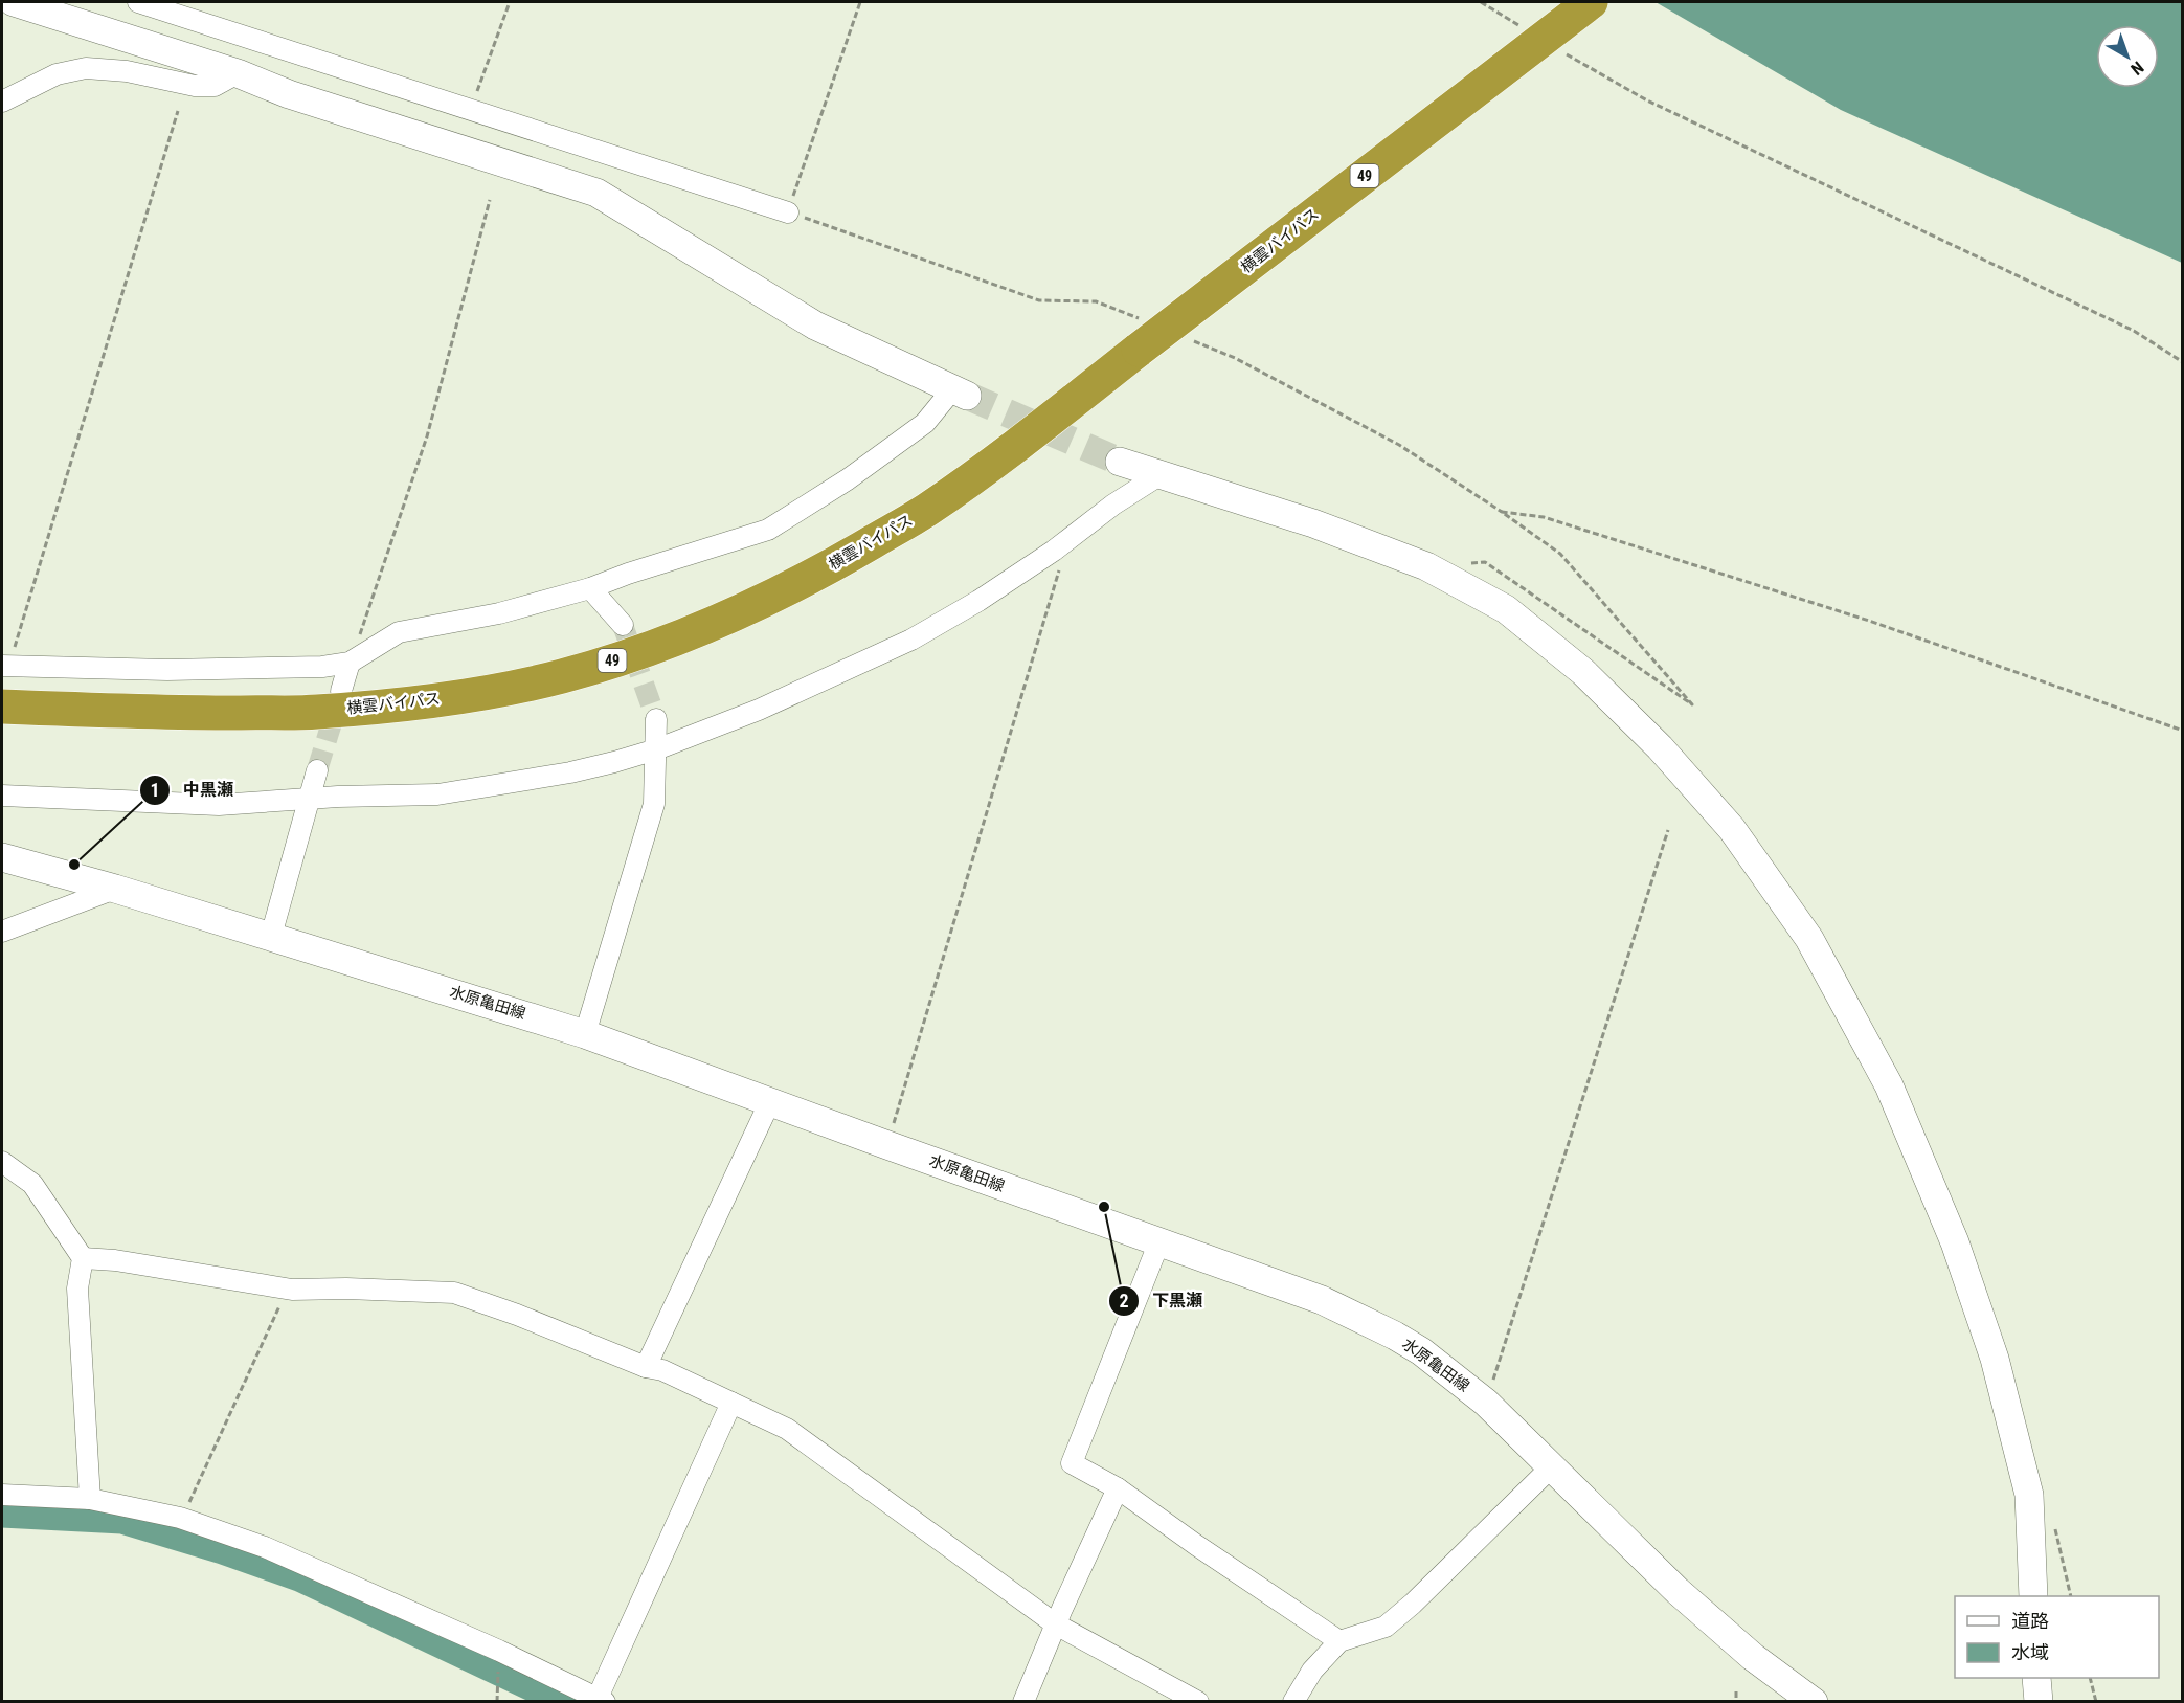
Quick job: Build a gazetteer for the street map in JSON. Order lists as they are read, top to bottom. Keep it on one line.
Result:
{"streets":{"highway":["49","横雲バイパス"],"street":["水原亀田線"]},"places":["中黒瀬","下黒瀬"],"legend":["道路","水域"],"north":"bottom right"}
